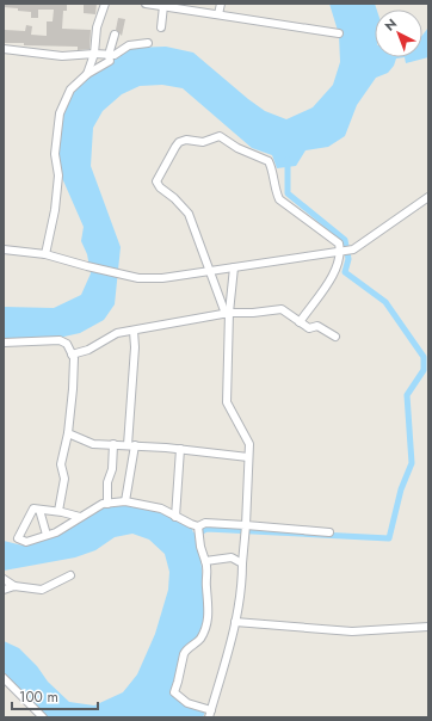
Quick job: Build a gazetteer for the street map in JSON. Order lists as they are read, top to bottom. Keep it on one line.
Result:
{"scale_bar":"100 m","north":"top left"}
